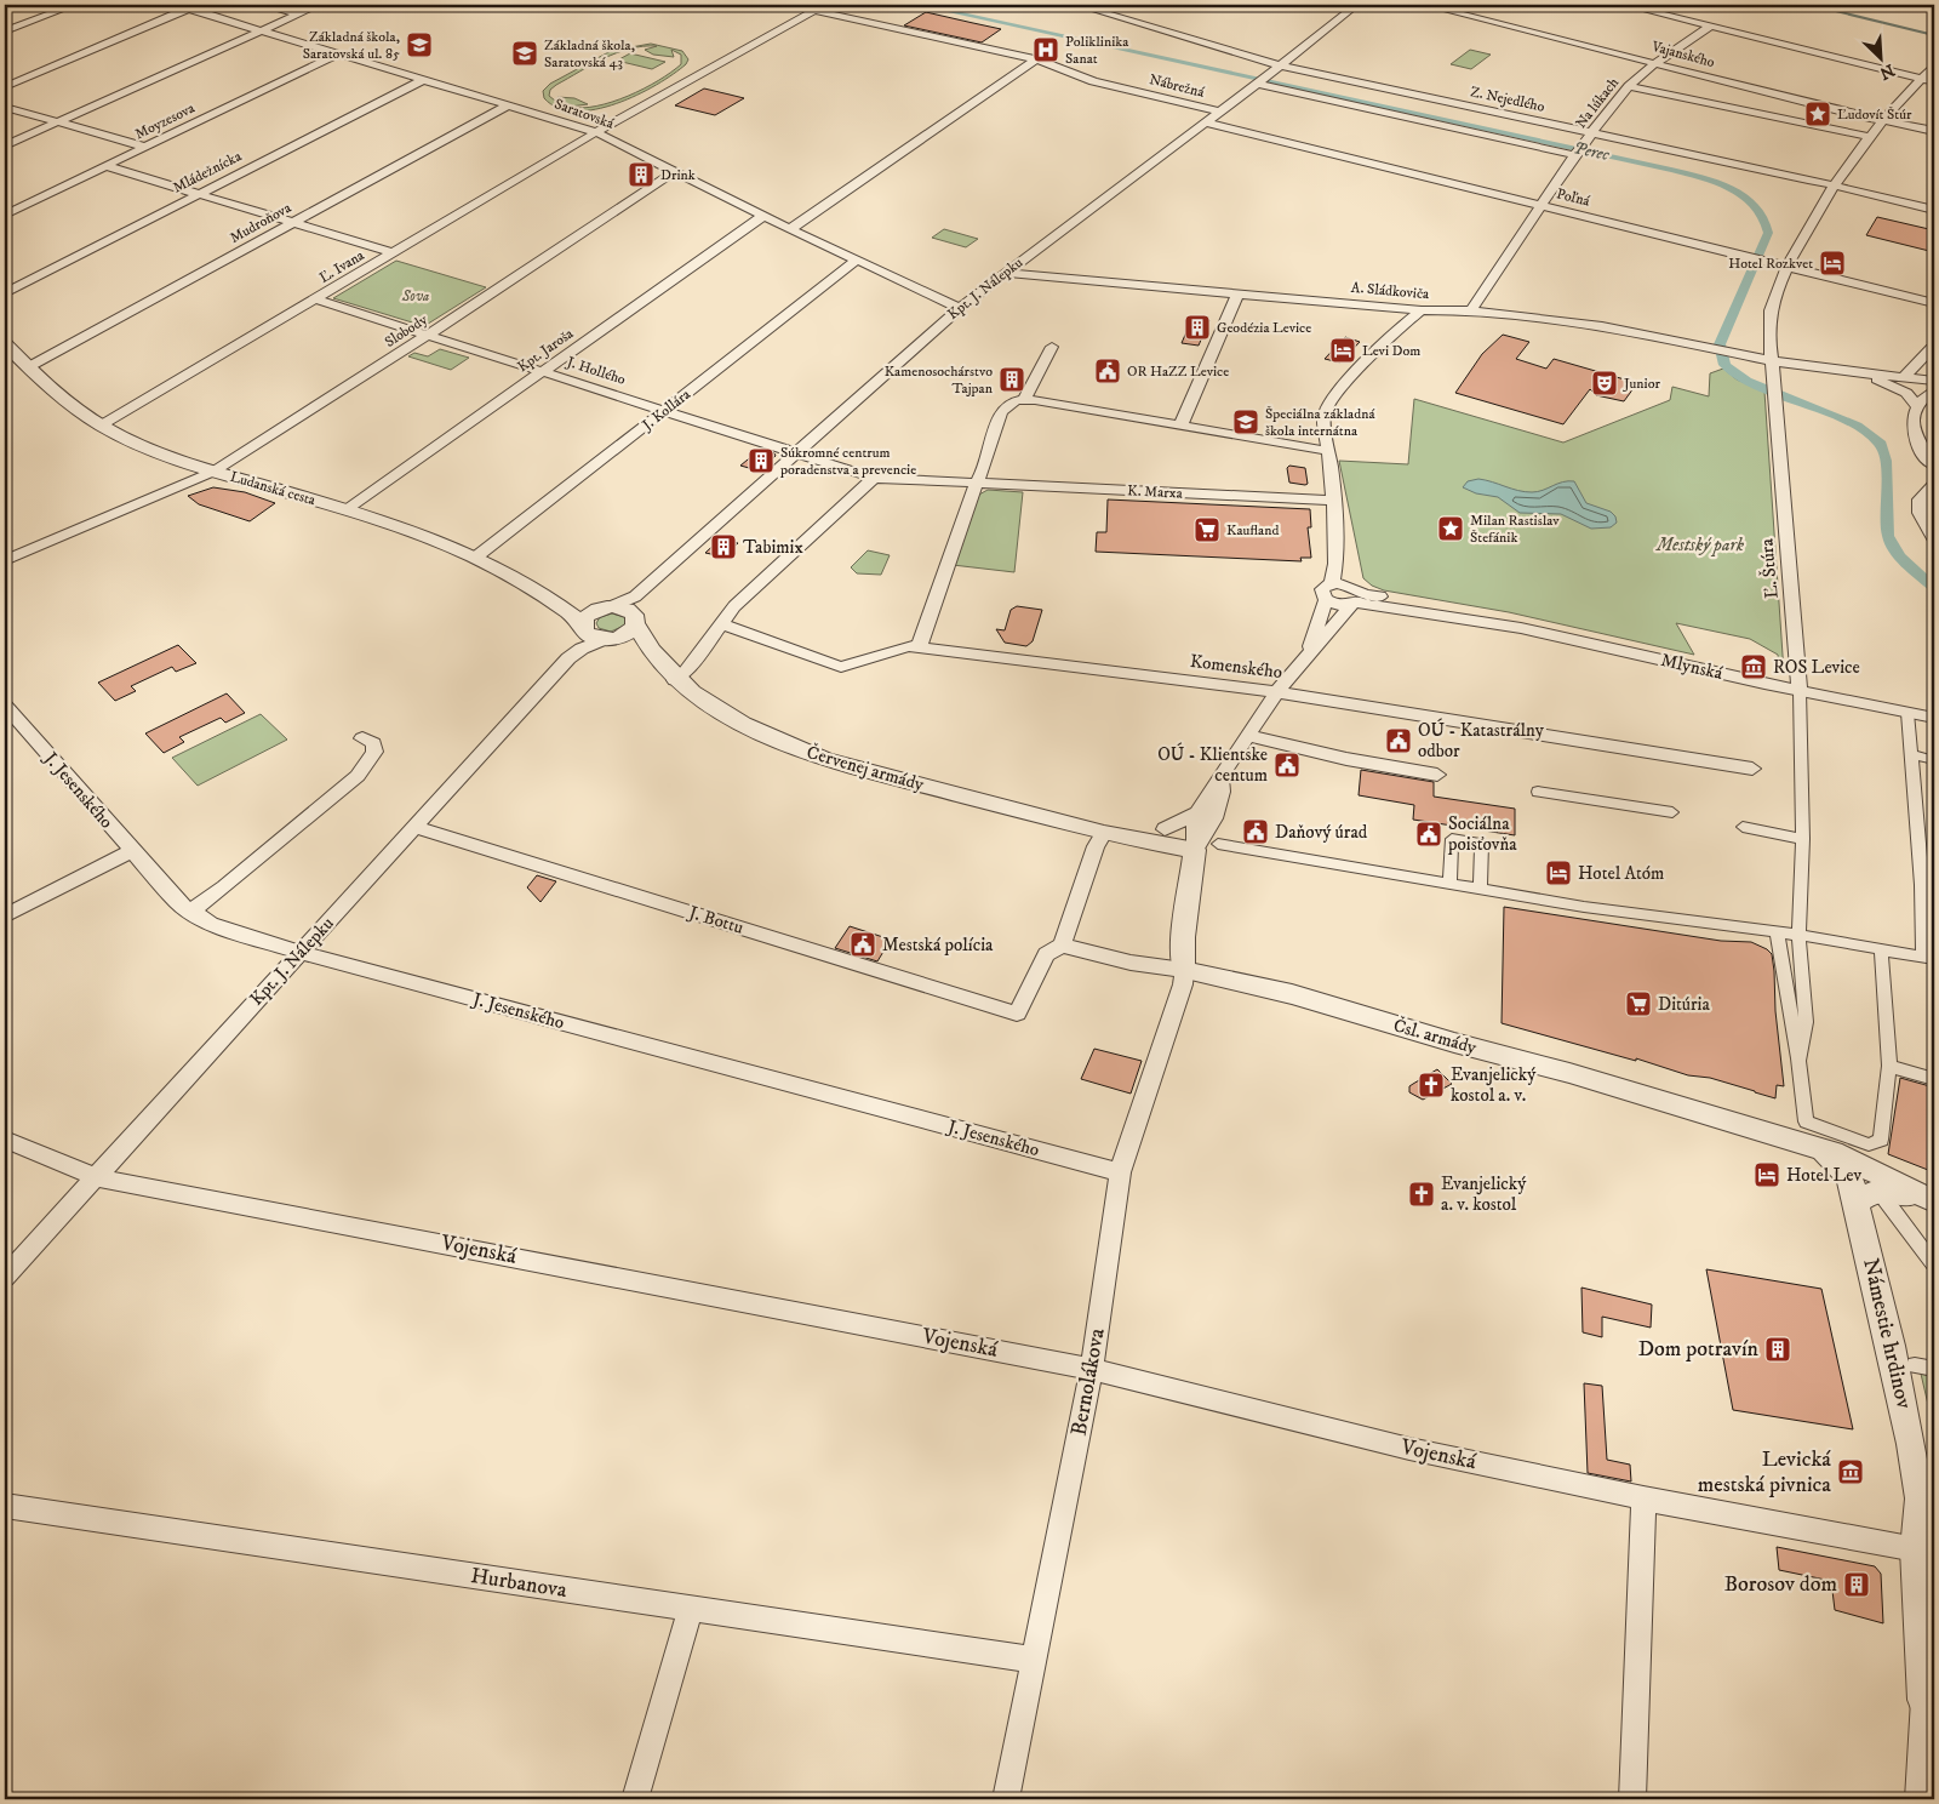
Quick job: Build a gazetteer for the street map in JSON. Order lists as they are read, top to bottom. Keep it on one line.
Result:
{"streets":{"street":["Vajanského","Nábrežná","Z. Nejedlého","Na lúkach","Saratovská","Moyzesova","Mládežnícka","Poľná","Mudroňova","Ľ. Ivana","Kpt. J. Nálepku","A. Sládkoviča","Slobody","Kpt. Jaroša","J. Hollého","J. Kollára","Ludanská cesta","K. Marxa","Ľ. Štúra","Komenského","Mlynská","Červenej armády","J. Jesenského","J. Bottu","Čsl. armády","Vojenská","Námestie hrdinov","Bernolákova","Hurbanova"]},"crossings":[["Vajanského","Na lúkach"],["Vajanského","Ľ. Štúra"],["Nábrežná","Ľ. Ivana"],["Nábrežná","Kpt. J. Nálepku"],["Z. Nejedlého","Na lúkach"],["Z. Nejedlého","Kpt. J. Nálepku"],["Z. Nejedlého","Ľ. Štúra"],["Na lúkach","Poľná"],["Na lúkach","A. Sládkoviča"],["Saratovská","Moyzesova"],["Saratovská","Mládežnícka"],["Saratovská","Mudroňova"],["Saratovská","Ľ. Ivana"],["Saratovská","Kpt. J. Nálepku"],["Saratovská","Slobody"],["Saratovská","Kpt. Jaroša"],["Saratovská","J. Kollára"],["Poľná","Kpt. J. Nálepku"],["Poľná","Ľ. Štúra"],["Mudroňova","Ludanská cesta"],["Ľ. Ivana","J. Hollého"],["Ľ. Ivana","Ludanská cesta"],["Kpt. J. Nálepku","A. Sládkoviča"],["Kpt. J. Nálepku","J. Hollého"],["Kpt. J. Nálepku","Ludanská cesta"],["Kpt. J. Nálepku","K. Marxa"],["Kpt. J. Nálepku","Červenej armády"],["Kpt. J. Nálepku","J. Jesenského"],["Kpt. J. Nálepku","J. Bottu"],["Kpt. J. Nálepku","Vojenská"],["A. Sládkoviča","Ľ. Štúra"],["Slobody","J. Hollého"],["Slobody","Ludanská cesta"],["Kpt. Jaroša","J. Hollého"],["Kpt. Jaroša","Ludanská cesta"],["J. Hollého","J. Kollára"],["J. Hollého","K. Marxa"],["J. Kollára","Ludanská cesta"],["Ludanská cesta","Červenej armády"],["Ľ. Štúra","Mlynská"],["J. Jesenského","Bernolákova"],["Čsl. armády","Námestie hrdinov"],["Čsl. armády","Bernolákova"],["Vojenská","Námestie hrdinov"],["Vojenská","Bernolákova"],["Bernolákova","Hurbanova"]],"water":["Perec"],"parks":["Sova","Mestský park"],"places":{"school or university":["Základná škola, Saratovská ul. 85","Základná škola, Saratovská 43","Špeciálna základná škola internátna"],"hospital":["Poliklinika Sanat"],"place":["Ľudovít Štúr","Milan Rastislav Štefánik"],"building":["Drink","Geodézia Levice","Kamenosochárstvo Tajpan","Súkromné centrum poradenstva a prevencie","Tabimix","Dom potravín","Borosov dom"],"hotel":["Hotel Rozkvet","Levi Dom","Hotel Atóm","Hotel Lev"],"public building":["OR HaZZ Levice","OÚ - Katastrálny odbor","OÚ - Klientske centum","Daňový úrad","Sociálna poisťovňa","Mestská polícia"],"theatre":["Junior"],"supermarket":["Kaufland","Ditúria"],"museum":["ROS Levice","Levická mestská pivnica"],"church":["Evanjelický kostol a. v.","Evanjelický a. v. kostol"]},"north":"bottom right"}
